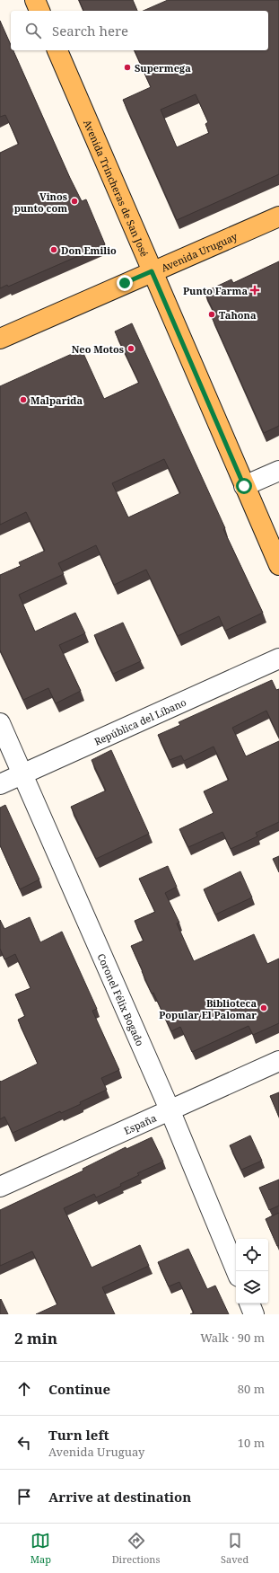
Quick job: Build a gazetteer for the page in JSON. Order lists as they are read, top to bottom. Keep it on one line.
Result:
{"streets":{"main road":["Avenida Trincheras de San José","Avenida Uruguay"],"street":["República del Líbano","Coronel Félix Bogado","España"]},"crossings":[["Avenida Trincheras de San José","Avenida Uruguay"],["República del Líbano","Coronel Félix Bogado"],["Coronel Félix Bogado","España"]],"places":{"other":["Supermega","Vinos punto com","Don Emilio","Tahona","Neo Motos","Malparida","Biblioteca Popular El Palomar"],"health":["Punto Farma"]},"page":{"search":"Search here","heading":["2 min","Walk · 90 m"],"list":[["Continue","80 m"],["Turn left","Avenida Uruguay","10 m"],"Arrive at destination"],"nav":["Map","Directions","Saved"]}}
